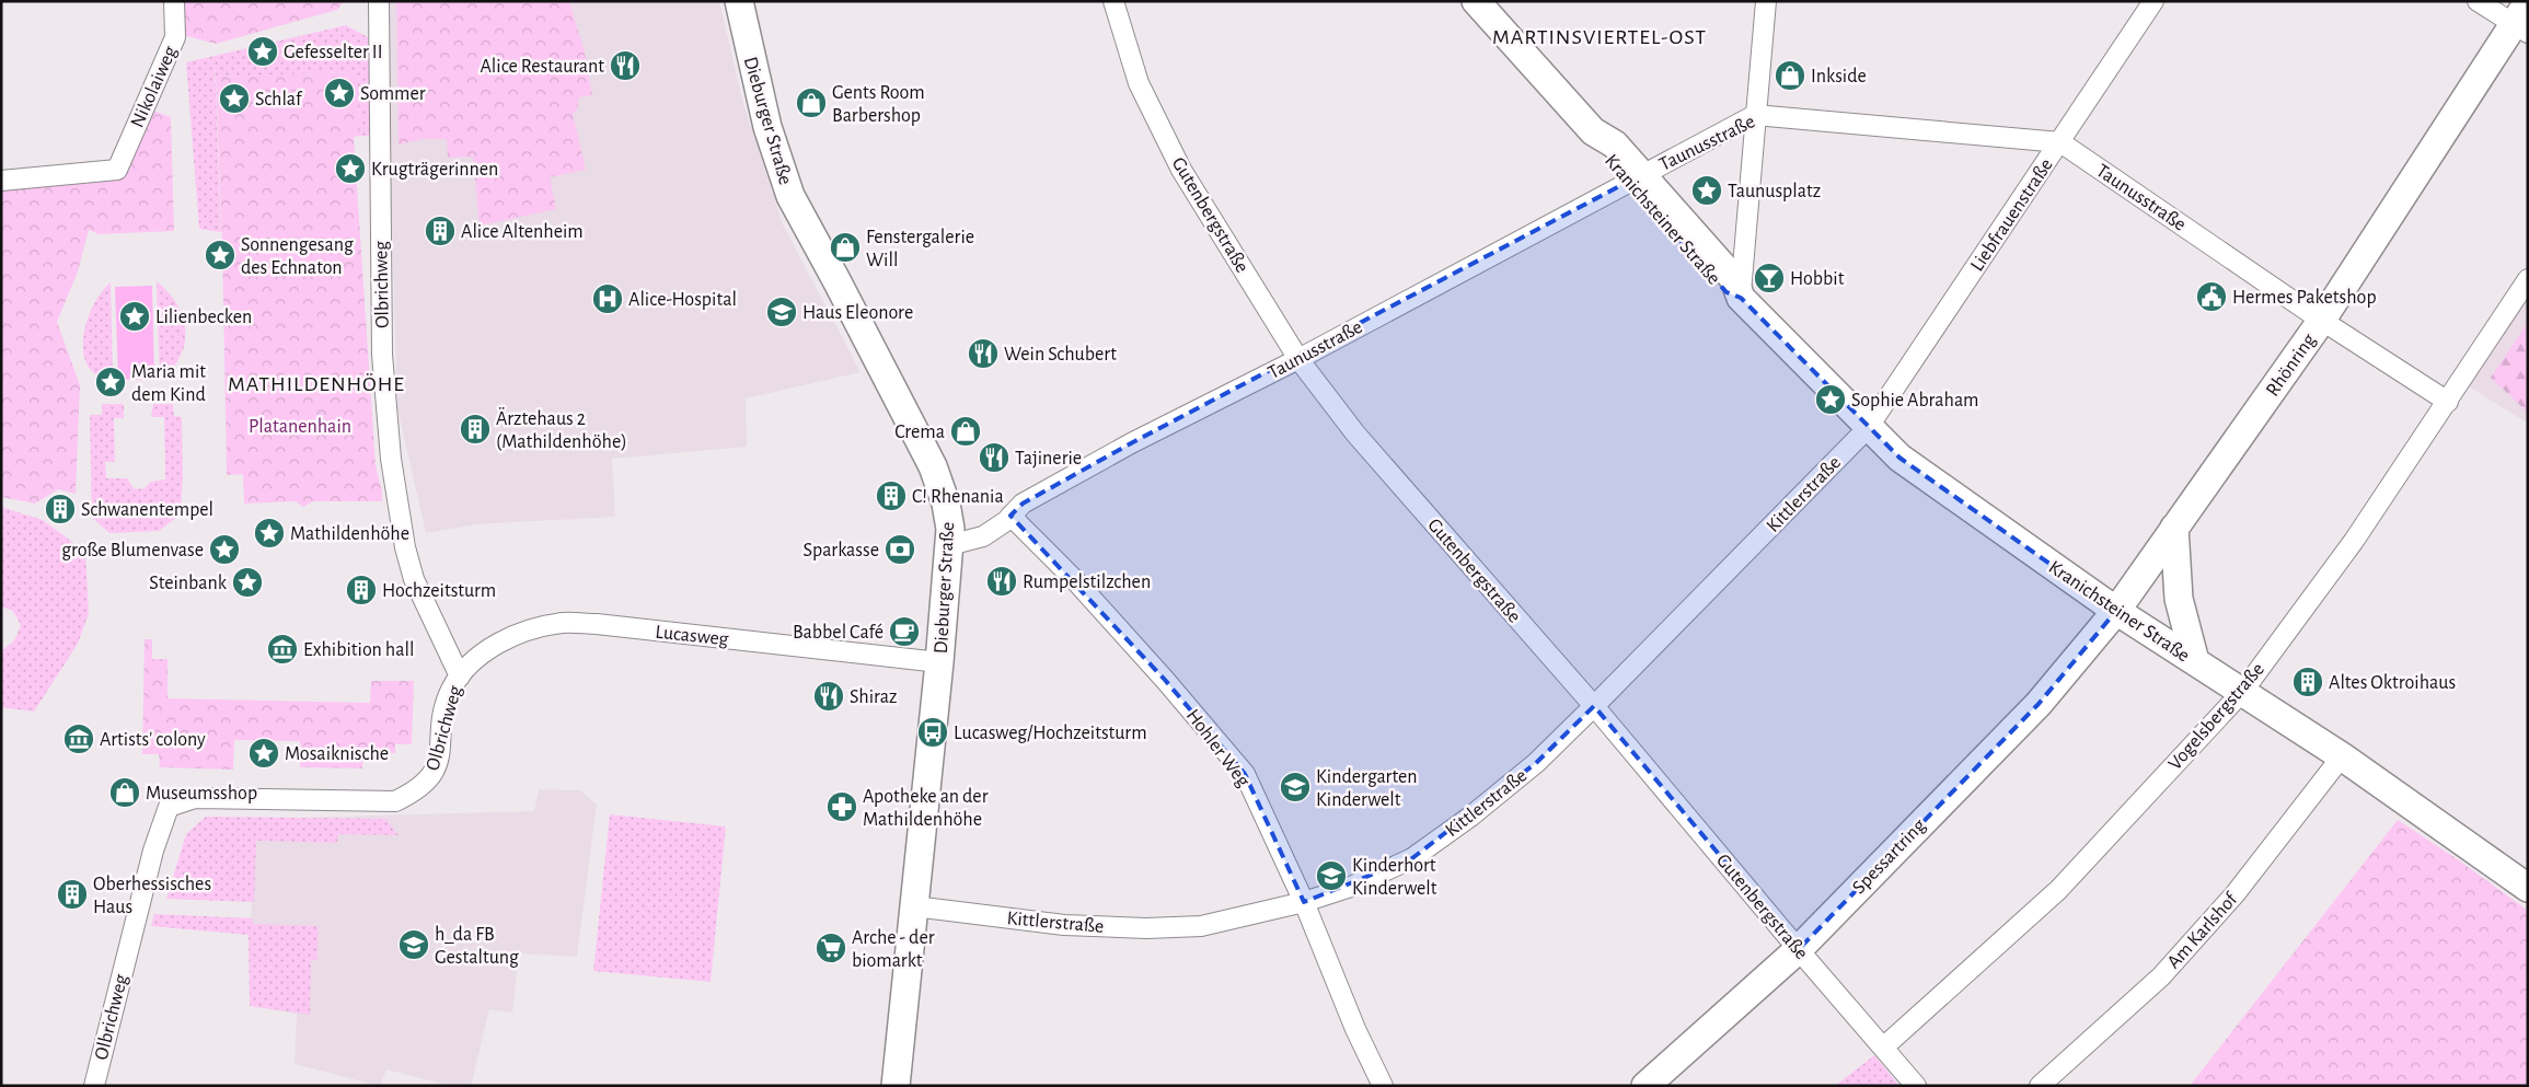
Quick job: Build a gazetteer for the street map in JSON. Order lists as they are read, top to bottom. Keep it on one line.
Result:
{"streets":{"main road":["Dieburger Straße","Kranichsteiner Straße","Rhönring","Spessartring"],"street":["Nikolaiweg","Taunusstraße","Gutenbergstraße","Liebfrauenstraße","Olbrichweg","Kittlerstraße","Lucasweg","Vogelsbergstraße","Hohler Weg","Am Karlshof"]},"crossings":[["Dieburger Straße","Taunusstraße"],["Dieburger Straße","Kittlerstraße"],["Dieburger Straße","Lucasweg"],["Taunusstraße","Gutenbergstraße"],["Taunusstraße","Liebfrauenstraße"],["Taunusstraße","Kranichsteiner Straße"],["Taunusstraße","Rhönring"],["Taunusstraße","Vogelsbergstraße"],["Taunusstraße","Hohler Weg"],["Gutenbergstraße","Kittlerstraße"],["Gutenbergstraße","Vogelsbergstraße"],["Gutenbergstraße","Spessartring"],["Liebfrauenstraße","Kranichsteiner Straße"],["Liebfrauenstraße","Kittlerstraße"],["Kranichsteiner Straße","Rhönring"],["Kranichsteiner Straße","Kittlerstraße"],["Kranichsteiner Straße","Vogelsbergstraße"],["Kranichsteiner Straße","Spessartring"],["Kranichsteiner Straße","Am Karlshof"],["Olbrichweg","Lucasweg"],["Rhönring","Spessartring"],["Kittlerstraße","Hohler Weg"]],"districts":["MARTINSVIERTEL-OST","MATHILDENHÖHE"],"parks":["Platanenhain"],"places":{"place":["Gefesselter II","Sommer","Schlaf","Krugträgerinnen","Taunusplatz","Sonnengesang des Echnaton","Lilienbecken","Maria mit dem Kind","Sophie Abraham","Mathildenhöhe","große Blumenvase","Steinbank","Mosaiknische"],"restaurant":["Alice Restaurant","Wein Schubert","Tajinerie","Rumpelstilzchen","Shiraz"],"shop":["Inkside","Gents Room Barbershop","Fenstergalerie Will","Crema","Museumsshop"],"building":["Alice Altenheim","Ärztehaus 2 (Mathildenhöhe)","C! Rhenania","Schwanentempel","Hochzeitsturm","Altes Oktroihaus","Oberhessisches Haus"],"bar":["Hobbit"],"public building":["Hermes Paketshop"],"hospital":["Alice-Hospital"],"school or university":["Haus Eleonore","Kindergarten Kinderwelt","Kinderhort Kinderwelt","h_da FB Gestaltung"],"bank":["Sparkasse"],"cafe":["Babbel Café"],"museum":["Exhibition hall","Artists' colony"],"bus stop":["Lucasweg/Hochzeitsturm"],"pharmacy":["Apotheke an der Mathildenhöhe"],"supermarket":["Arche - der biomarkt"]}}
